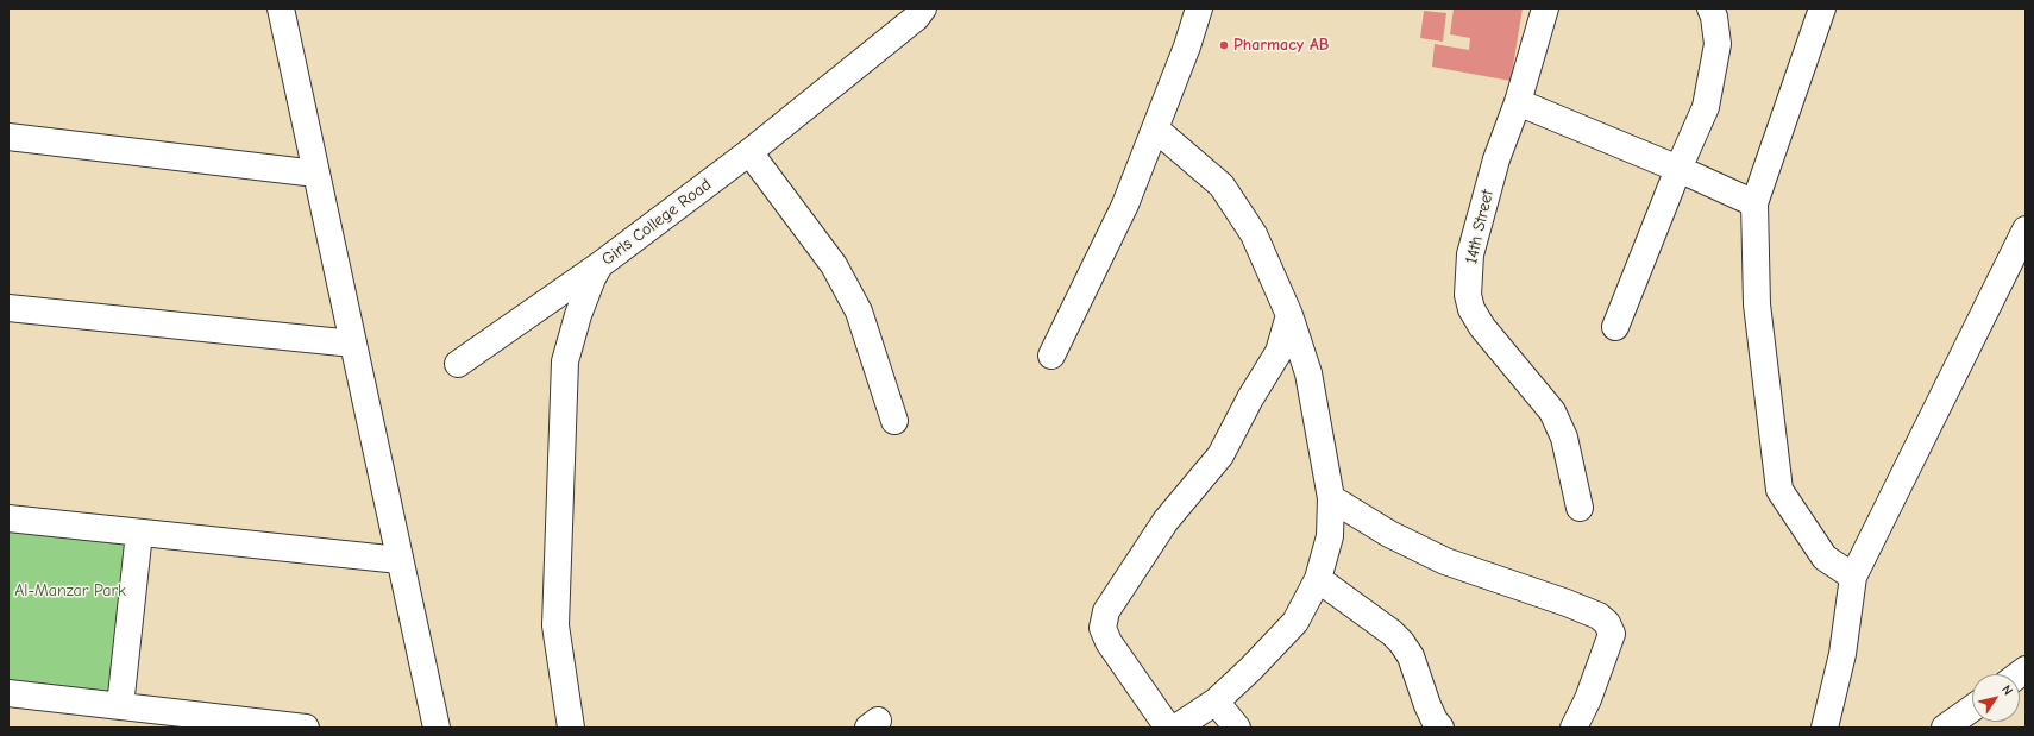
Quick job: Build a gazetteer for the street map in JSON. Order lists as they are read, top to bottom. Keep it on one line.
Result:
{"streets":{"street":["Girls College Road","14th Street"]},"parks":["Al-Manzar Park"],"places":["Pharmacy AB"],"north":"top right"}
